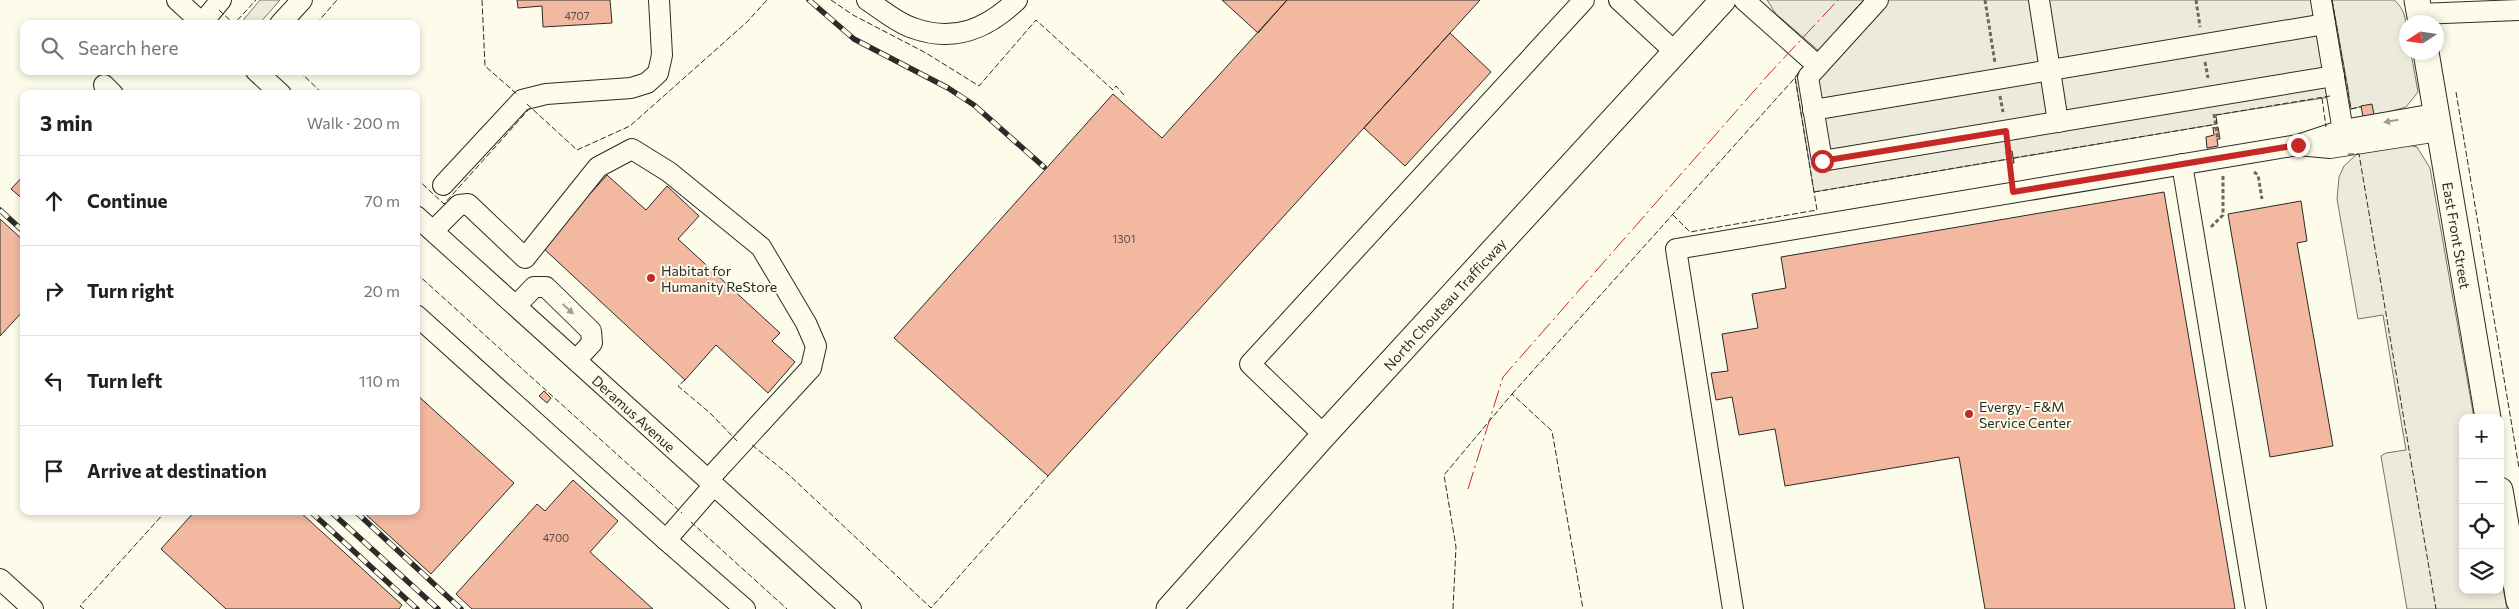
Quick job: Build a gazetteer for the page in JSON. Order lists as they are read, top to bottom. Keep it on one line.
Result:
{"streets":{"main road":["East Front Street","North Chouteau Trafficway"],"street":["Deramus Avenue"]},"places":["Habitat for Humanity ReStore","Evergy - F&M Service Center"],"house_numbers":["4707","1301","4700"],"north":"left","page":{"search":"Search here","heading":["3 min","Walk · 200 m"],"list":[["Continue","70 m"],["Turn right","20 m"],["Turn left","110 m"],"Arrive at destination"],"map_buttons":["+","−"]}}
